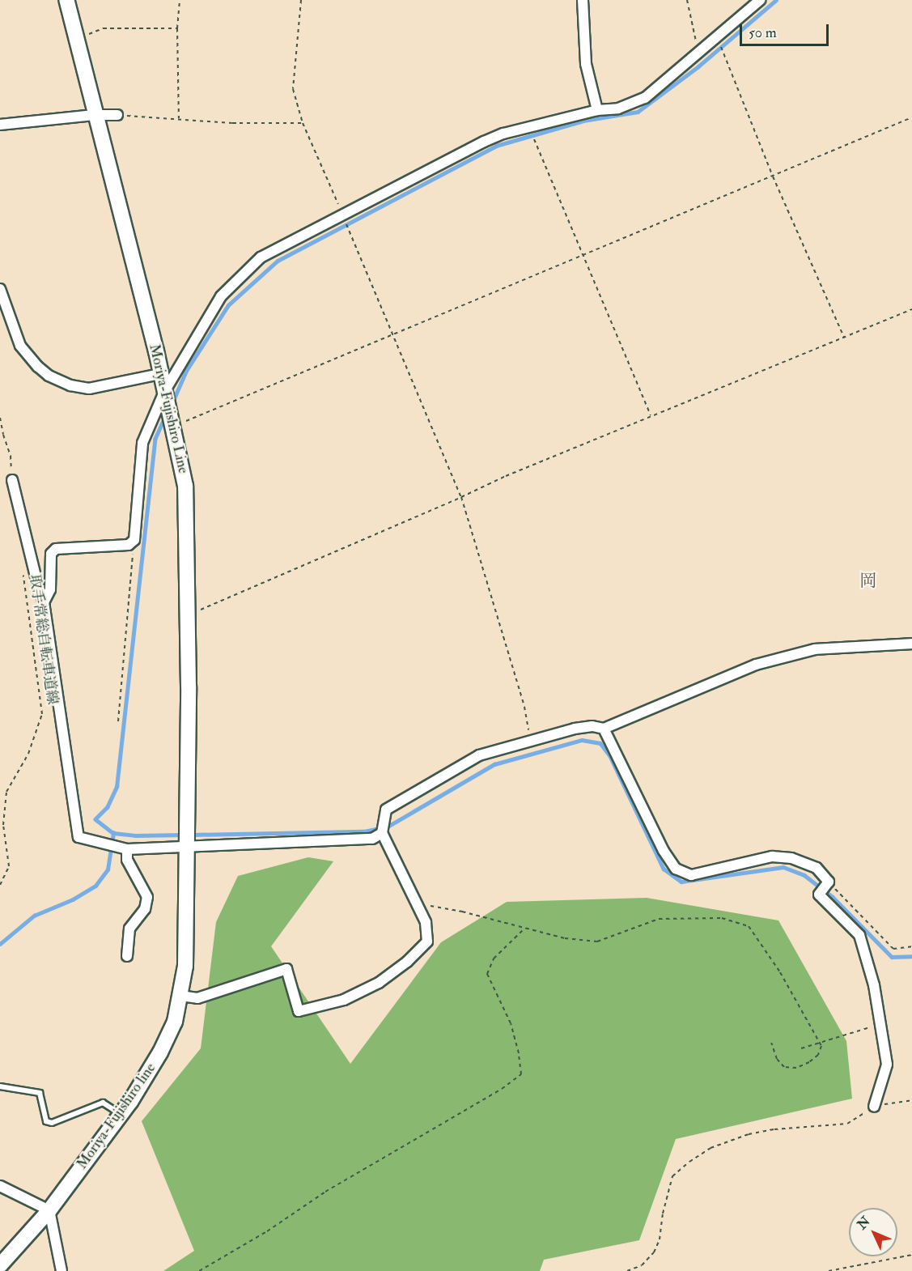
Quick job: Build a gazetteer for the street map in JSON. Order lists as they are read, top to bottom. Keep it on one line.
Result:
{"streets":{"main road":["Moriya-Fujishiro Line","Moriya-Fujishiro line"],"path":["取手常総自転車道線"]},"crossings":[["Moriya-Fujishiro Line","Moriya-Fujishiro line"]],"districts":["岡"],"scale_bar":"50 m","north":"top left"}
